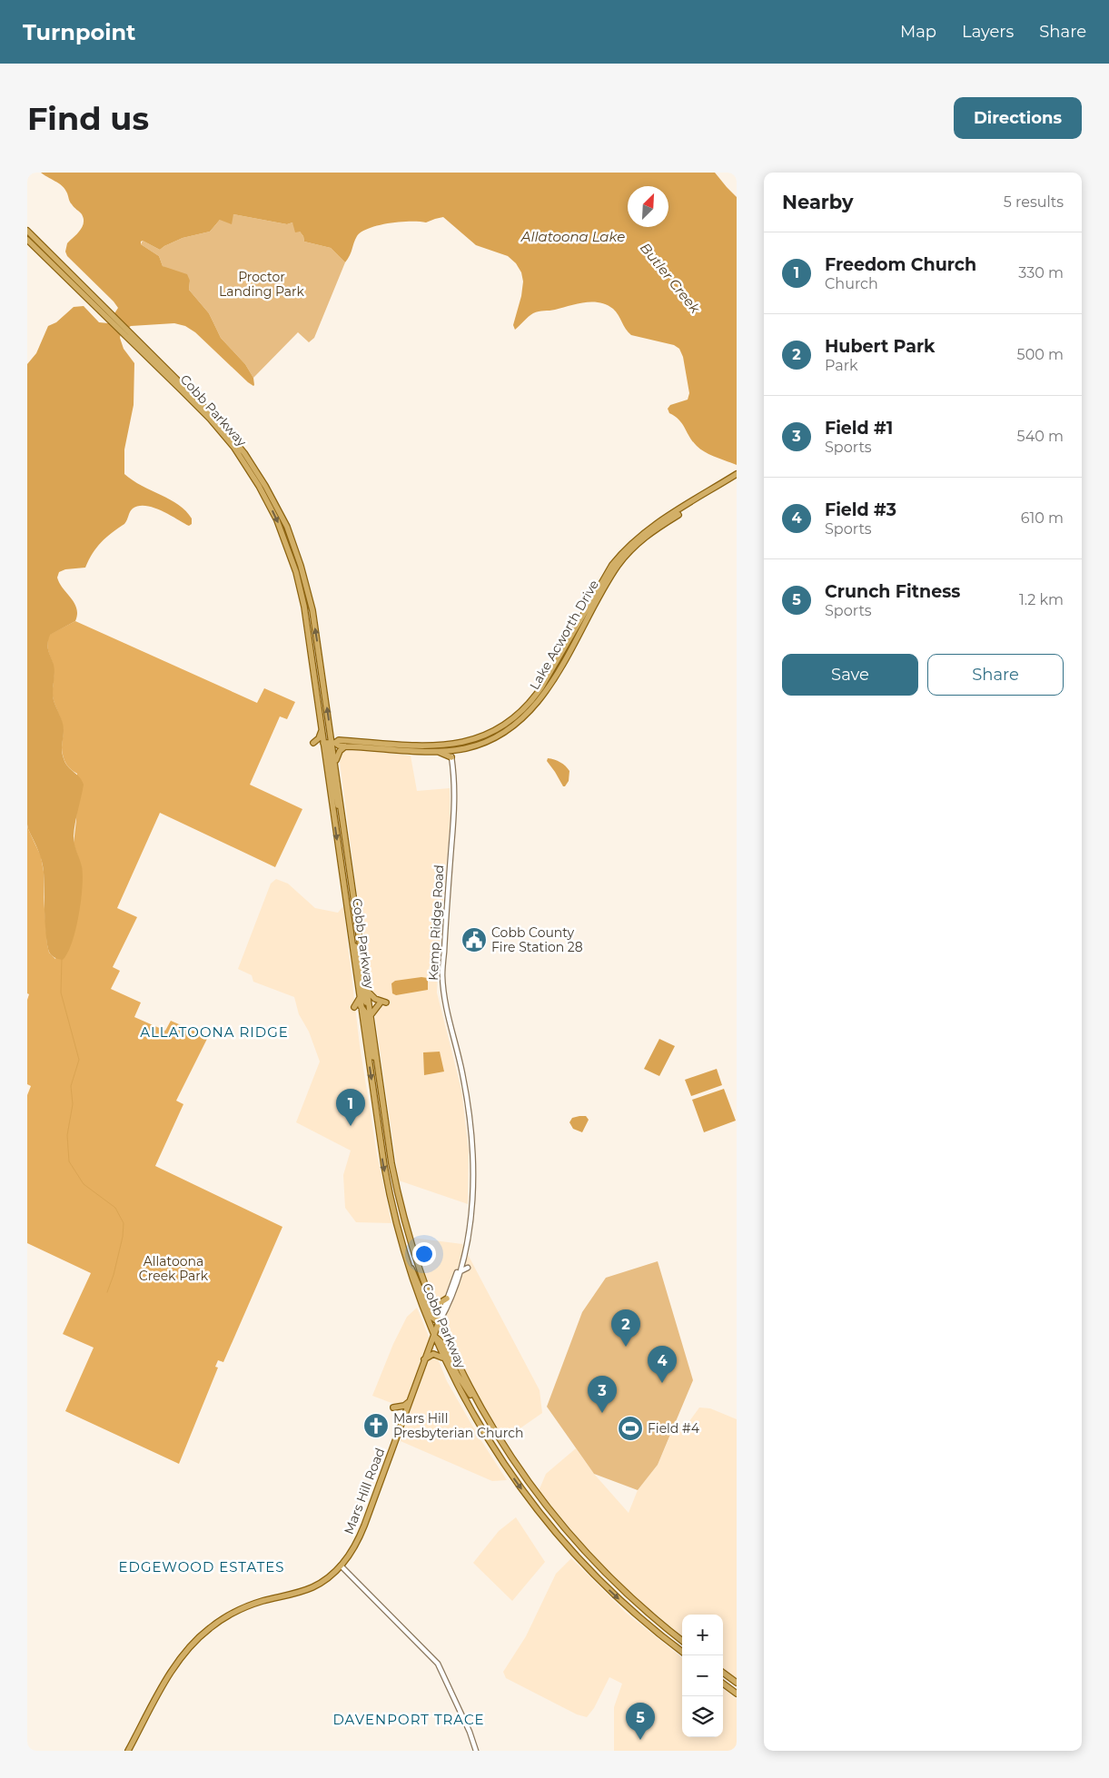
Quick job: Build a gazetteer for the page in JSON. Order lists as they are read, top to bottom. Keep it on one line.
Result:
{"streets":{"main road":["Cobb Parkway","Lake Acworth Drive","Mars Hill Road"],"street":["Kemp Ridge Road"]},"crossings":[["Cobb Parkway","Lake Acworth Drive"],["Cobb Parkway","Mars Hill Road"],["Lake Acworth Drive","Kemp Ridge Road"]],"districts":["ALLATOONA RIDGE","EDGEWOOD ESTATES","DAVENPORT TRACE"],"water":["Allatoona Lake","Butler Creek"],"parks":["Proctor Landing Park","Allatoona Creek Park"],"places":{"public building":["Cobb County Fire Station 28"],"church":["Mars Hill Presbyterian Church"],"sports":["Field #4"]},"north":"top right","page":{"header":"Turnpoint","nav":["Map","Layers","Share"],"buttons":["Directions",["Save","Share"]],"title":"Find us","heading":["Nearby","5 results"],"list":[{"mark":"1","name":"Freedom Church","note":"Church","value":"330 m"},{"mark":"2","name":"Hubert Park","note":"Park","value":"500 m"},{"mark":"3","name":"Field #1","note":"Sports","value":"540 m"},{"mark":"4","name":"Field #3","note":"Sports","value":"610 m"},{"mark":"5","name":"Crunch Fitness","note":"Sports","value":"1.2 km"}],"pins":["1","2","4","3","5"],"map_buttons":["+","−"]}}
